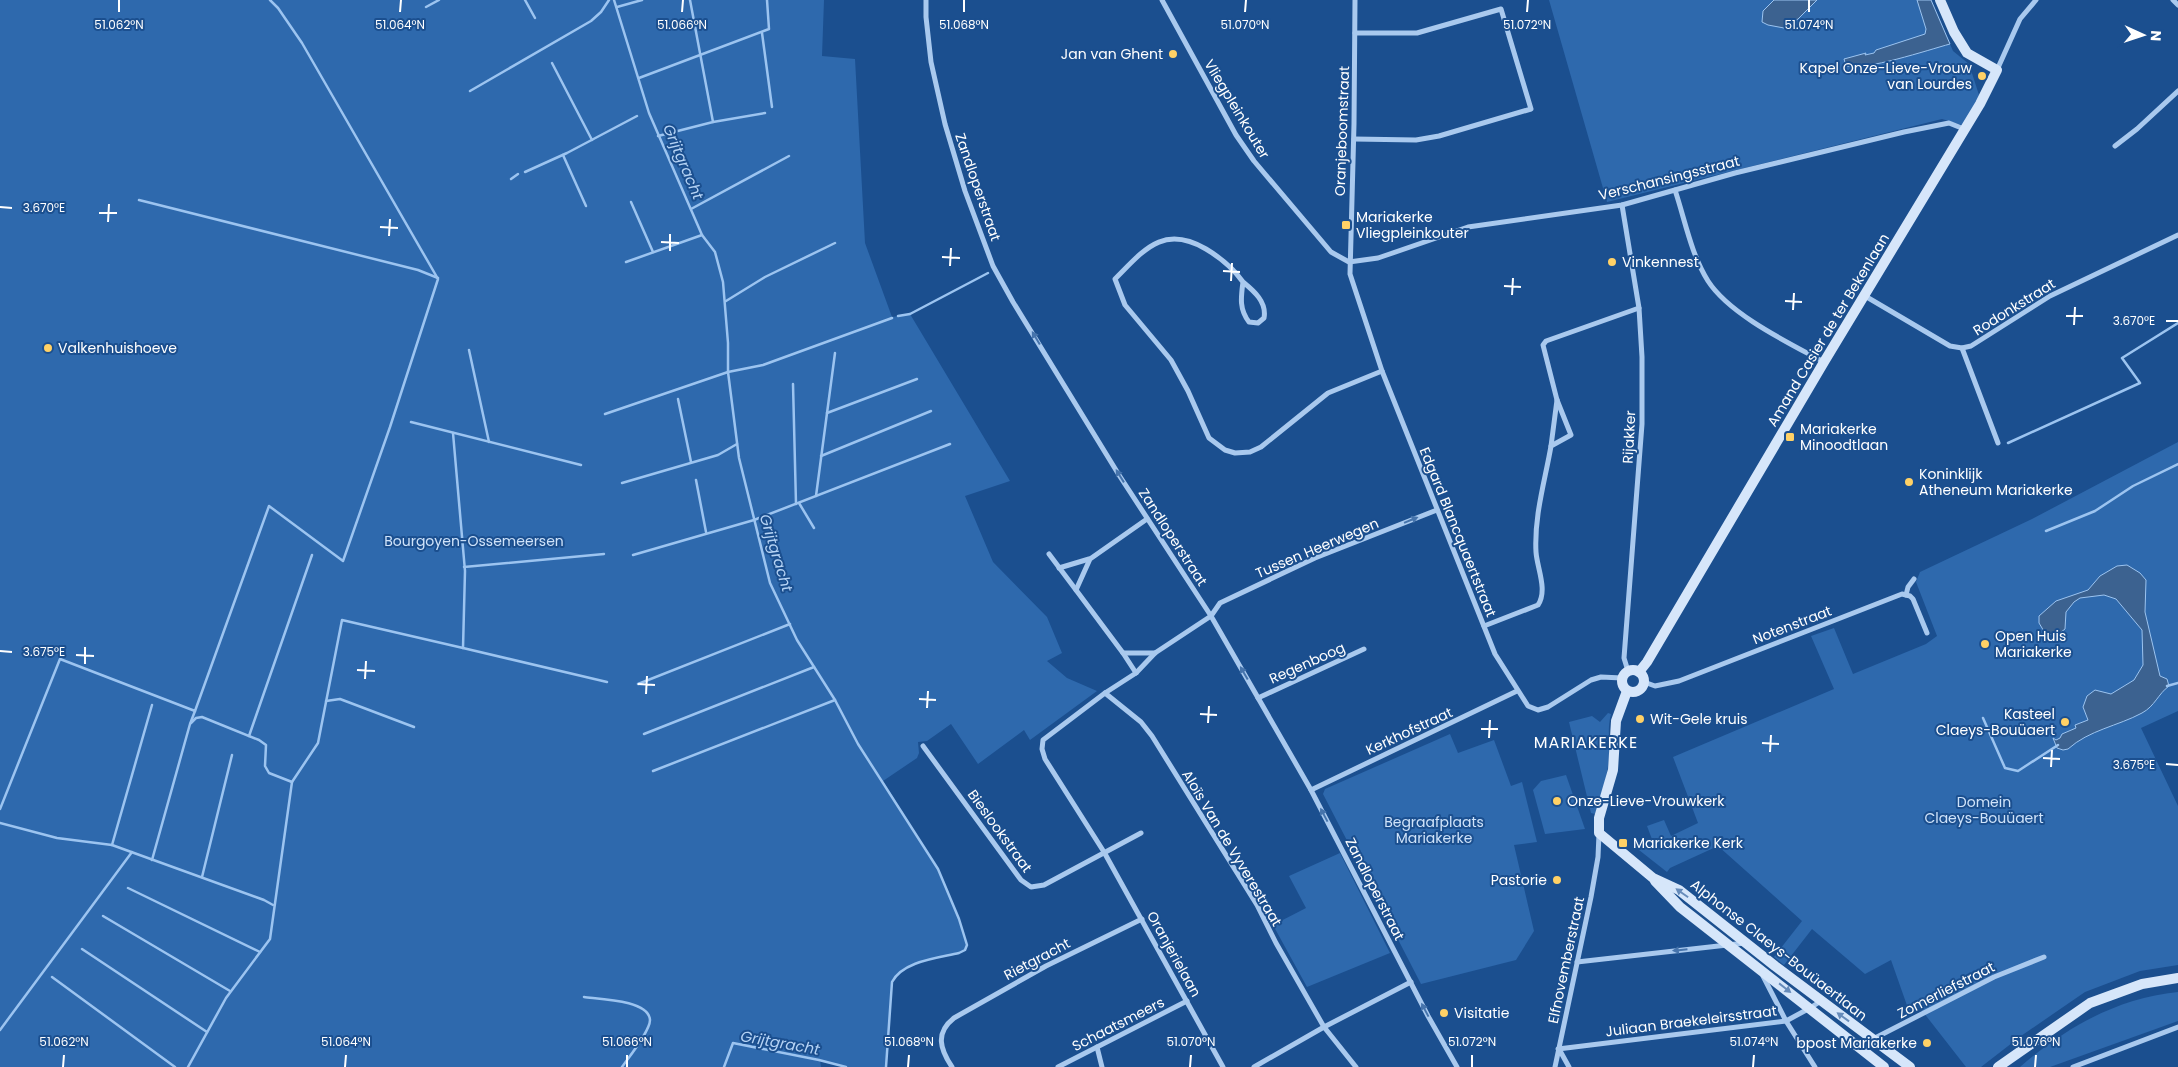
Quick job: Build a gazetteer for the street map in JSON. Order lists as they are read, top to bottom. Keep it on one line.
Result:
{"streets":{"street":["Vliegpleinkouter","Oranjeboomstraat","Verschansingsstraat","Zandloperstraat","Rodonkstraat","Amand Casier de ter Bekenlaan","Rijakker","Edgard Blancquaertstraat","Tussen Heerwegen","Notenstraat","Regenboog","Kerkhofstraat","Bieslookstraat","Aloïs Van de Vyverestraat","Alphonse Claeys-Bouüaertlaan","Oranjerielaan","Rietgracht","Elfnovemberstraat","Zomerliefstraat","Juliaan Braekeleirsstraat","Schaatsmeers"]},"crossings":[["Vliegpleinkouter","Oranjeboomstraat"],["Vliegpleinkouter","Verschansingsstraat"],["Vliegpleinkouter","Edgard Blancquaertstraat"],["Oranjeboomstraat","Verschansingsstraat"],["Oranjeboomstraat","Edgard Blancquaertstraat"],["Verschansingsstraat","Amand Casier de ter Bekenlaan"],["Verschansingsstraat","Rijakker"],["Verschansingsstraat","Edgard Blancquaertstraat"],["Zandloperstraat","Tussen Heerwegen"],["Zandloperstraat","Regenboog"],["Zandloperstraat","Kerkhofstraat"],["Rodonkstraat","Amand Casier de ter Bekenlaan"],["Amand Casier de ter Bekenlaan","Rijakker"],["Amand Casier de ter Bekenlaan","Edgard Blancquaertstraat"],["Amand Casier de ter Bekenlaan","Notenstraat"],["Rijakker","Edgard Blancquaertstraat"],["Rijakker","Notenstraat"],["Edgard Blancquaertstraat","Tussen Heerwegen"],["Edgard Blancquaertstraat","Notenstraat"],["Edgard Blancquaertstraat","Kerkhofstraat"],["Tussen Heerwegen","Aloïs Van de Vyverestraat"],["Tussen Heerwegen","Oranjerielaan"],["Bieslookstraat","Oranjerielaan"],["Aloïs Van de Vyverestraat","Oranjerielaan"],["Alphonse Claeys-Bouüaertlaan","Elfnovemberstraat"],["Alphonse Claeys-Bouüaertlaan","Zomerliefstraat"],["Alphonse Claeys-Bouüaertlaan","Juliaan Braekeleirsstraat"],["Oranjerielaan","Rietgracht"],["Oranjerielaan","Schaatsmeers"],["Elfnovemberstraat","Juliaan Braekeleirsstraat"]],"one_way":["Zandloperstraat","Tussen Heerwegen"],"districts":["MARIAKERKE"],"water":["Grijtgracht"],"parks":["Bourgoyen-Ossemeersen","Domein Claeys-Bouüaert","Begraafplaats Mariakerke"],"places":{"other":["Jan van Ghent","Kapel Onze-Lieve-Vrouw van Lourdes","Vinkennest","Valkenhuishoeve","Koninklijk Atheneum Mariakerke","Open Huis Mariakerke","Wit-Gele kruis","Kasteel Claeys-Bouüaert","Onze-Lieve-Vrouwkerk","Pastorie","Visitatie","bpost Mariakerke"],"transit":["Mariakerke Vliegpleinkouter","Mariakerke Minoodtlaan","Mariakerke Kerk"]},"north":"right","coordinates":["51.062°N","51.064°N","51.066°N","51.068°N","51.070°N","51.072°N","51.074°N","3.670°E","3.675°E","51.076°N"]}
